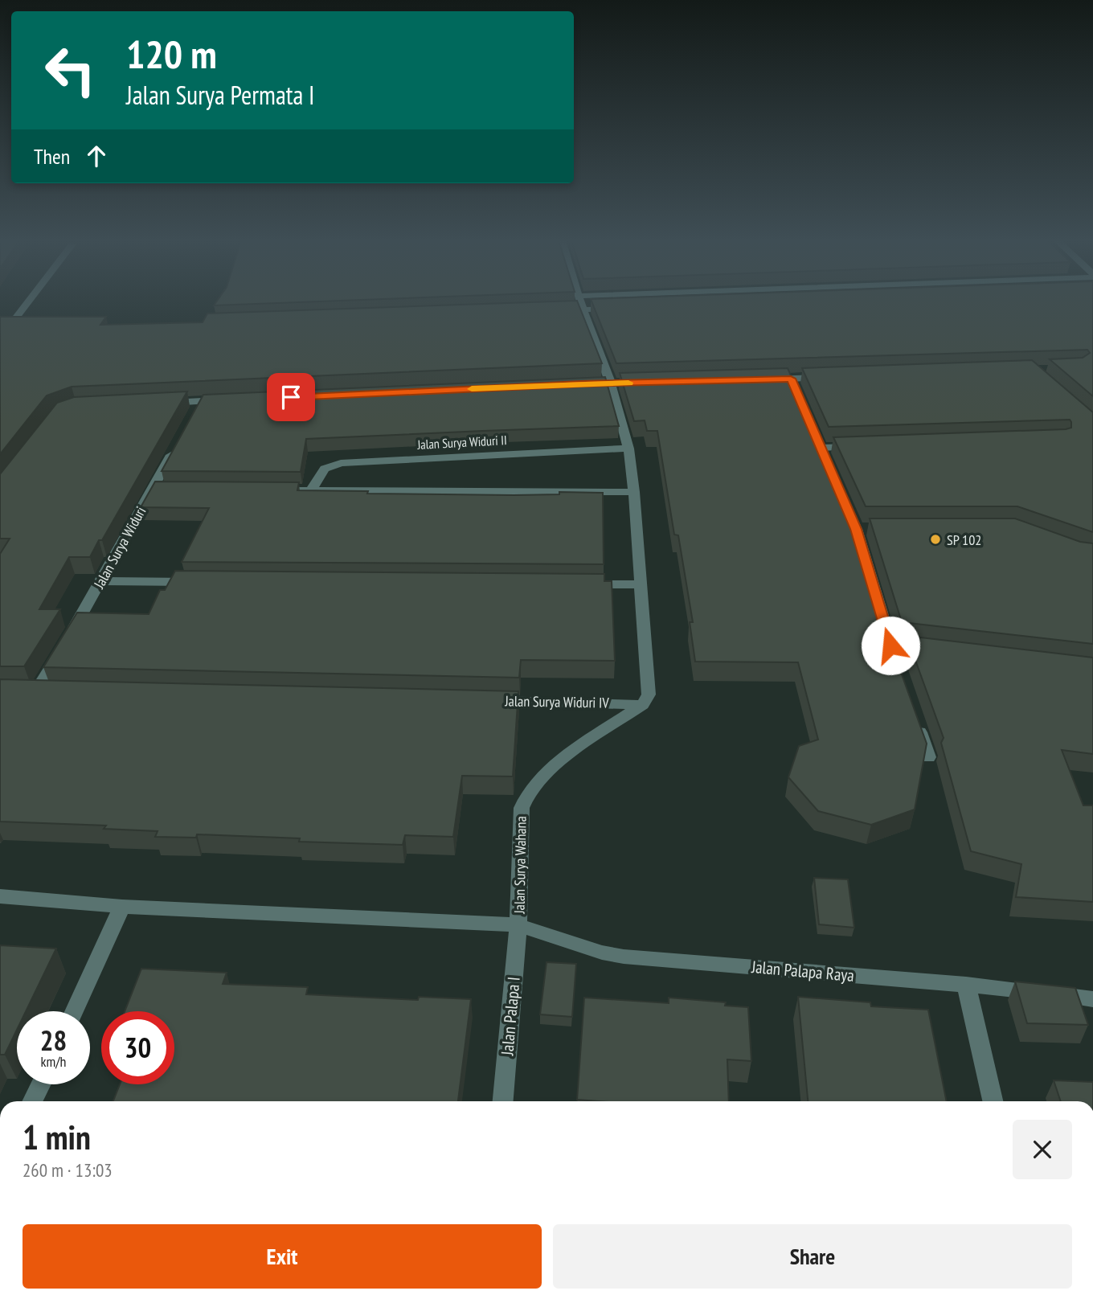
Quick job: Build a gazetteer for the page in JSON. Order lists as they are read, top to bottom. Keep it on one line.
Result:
{"streets":{"street":["Jalan Surya Widuri II","Jalan Surya Widuri","Jalan Surya Widuri IV","Jalan Surya Wahana","Jalan Palapa Raya","Jalan Palapa I"]},"crossings":[["Jalan Surya Widuri IV","Jalan Surya Wahana"],["Jalan Surya Wahana","Jalan Palapa Raya"],["Jalan Surya Wahana","Jalan Palapa I"],["Jalan Palapa Raya","Jalan Palapa I"]],"places":["SP 102"],"page":{"turn":["120 m","Jalan Surya Permata I"],"then":"Then","speed":"28 km/h","limit":"30","heading":["1 min","260 m · 13:03"],"buttons":["Exit","Share"]}}
